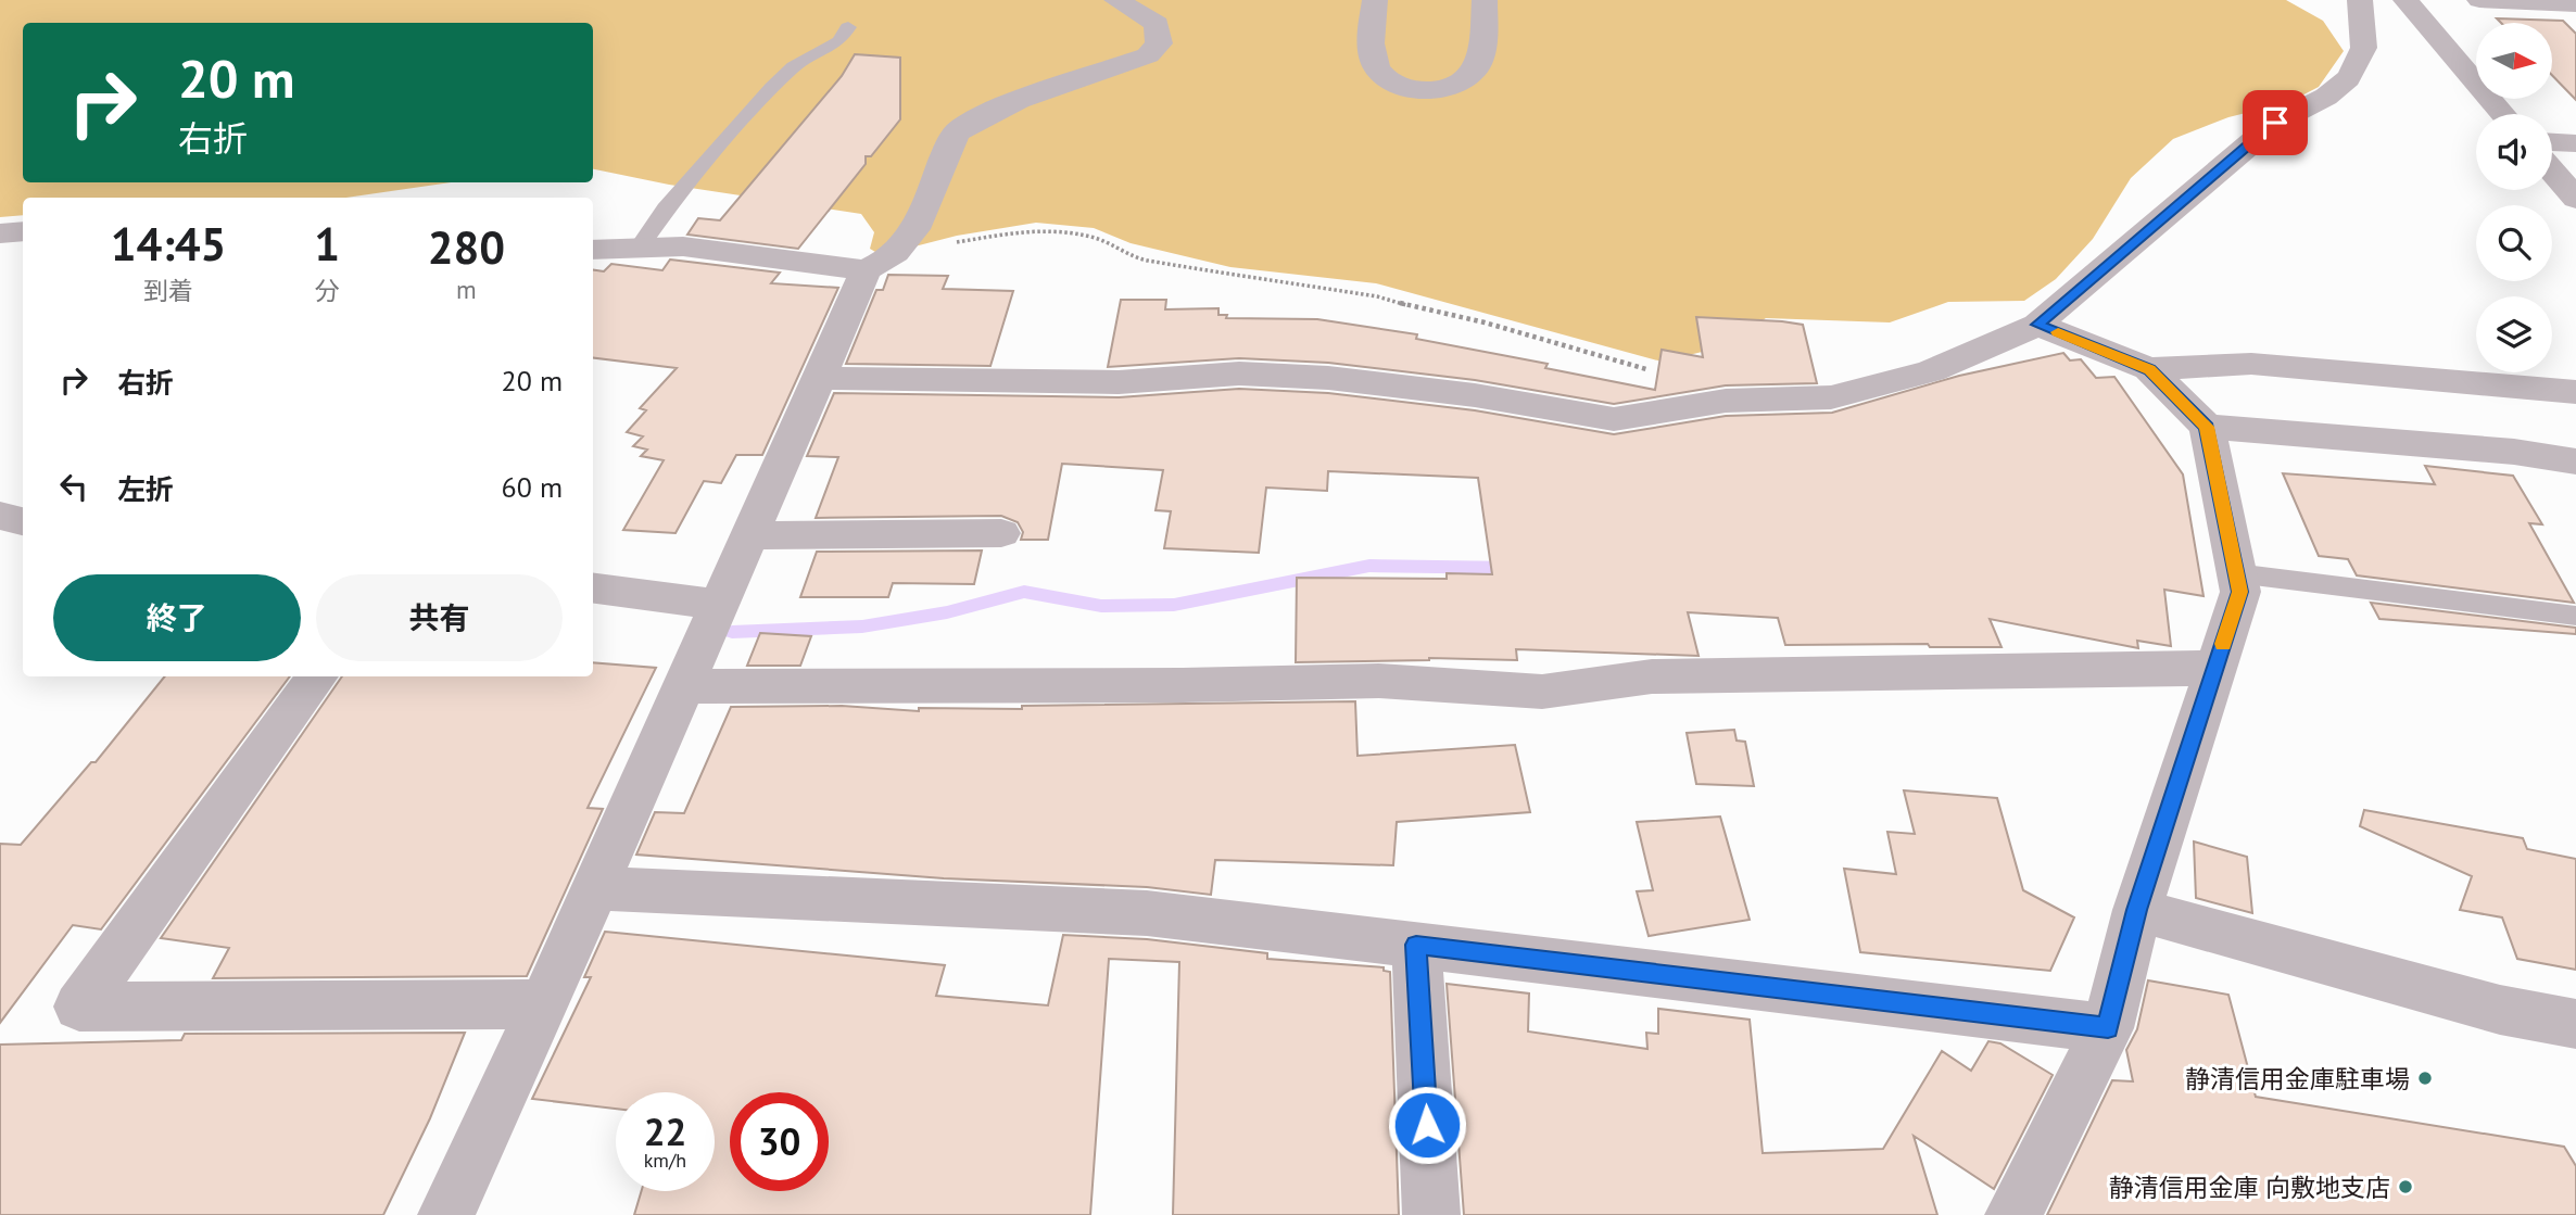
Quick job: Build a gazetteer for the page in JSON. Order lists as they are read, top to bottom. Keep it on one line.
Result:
{"places":["静清信用金庫駐車場","静清信用金庫 向敷地支店"],"north":"right","page":{"turn":["20 m","右折"],"eta":["14:45","到着","1","分","280","m"],"list":[{"name":"右折","value":"20 m"},{"name":"左折","value":"60 m"}],"buttons":["終了","共有"],"speed":"22 km/h","limit":"30"}}
